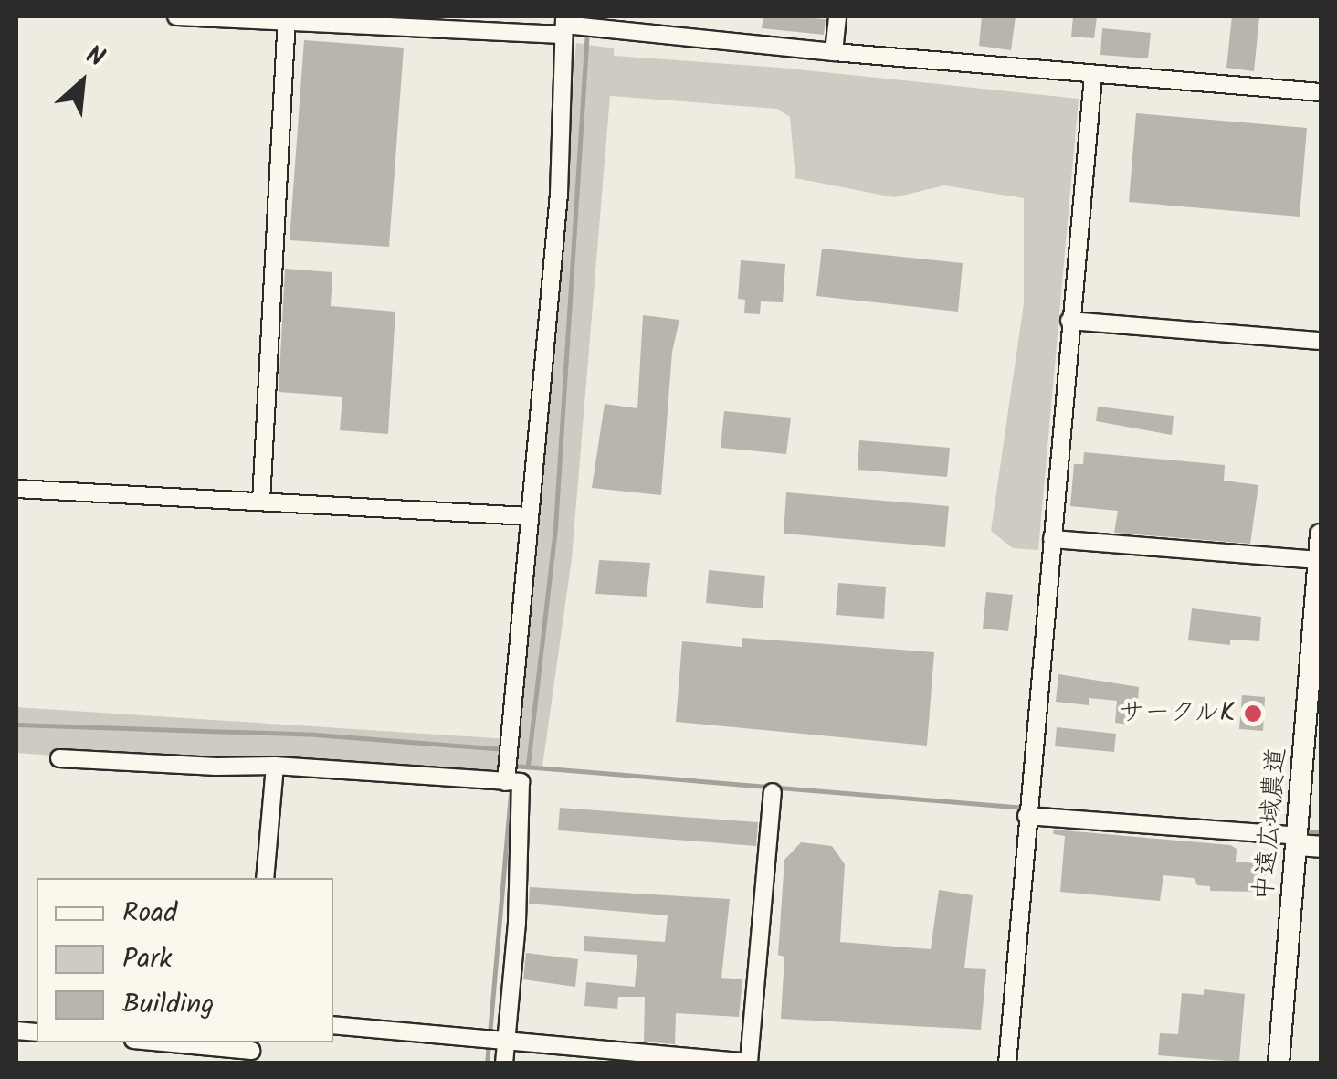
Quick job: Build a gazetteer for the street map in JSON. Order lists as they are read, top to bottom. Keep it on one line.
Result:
{"streets":{"street":["中遠広域農道"]},"places":["サークルK"],"legend":["Road","Park","Building"],"north":"top right"}
